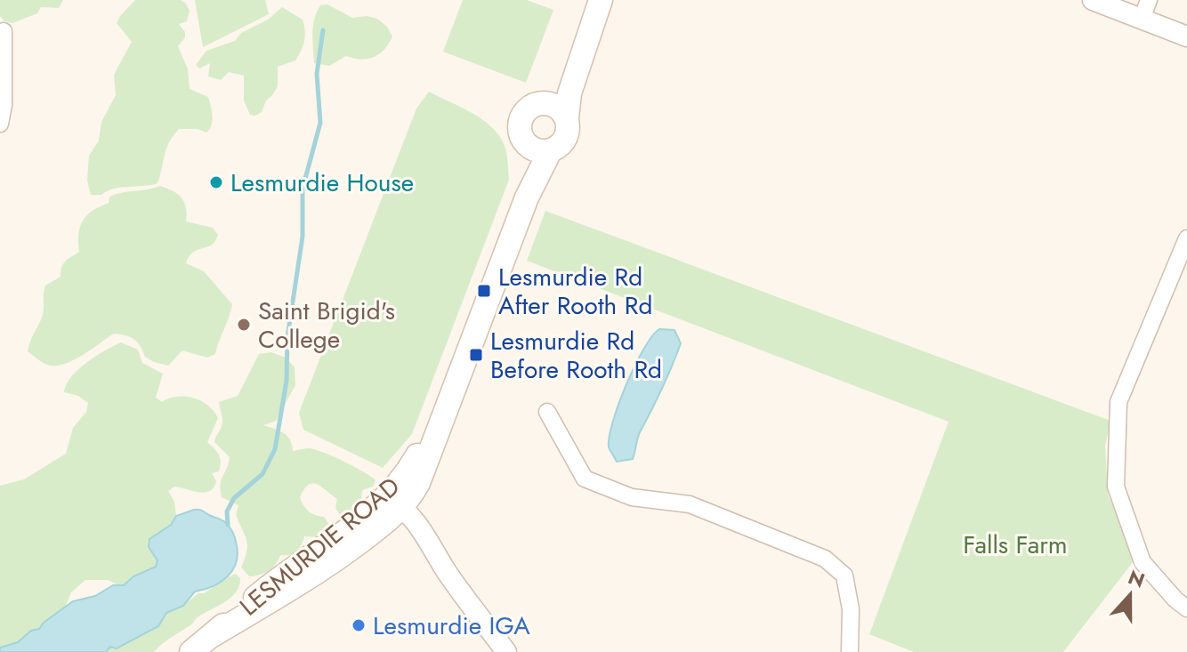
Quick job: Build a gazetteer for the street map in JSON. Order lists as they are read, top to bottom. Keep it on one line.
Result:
{"streets":{"main road":["LESMURDIE ROAD"]},"parks":["Falls Farm"],"places":{"other":["Lesmurdie House","Saint Brigid's College","Lesmurdie IGA"],"transit":["Lesmurdie Rd After Rooth Rd","Lesmurdie Rd Before Rooth Rd"]},"north":"top"}
